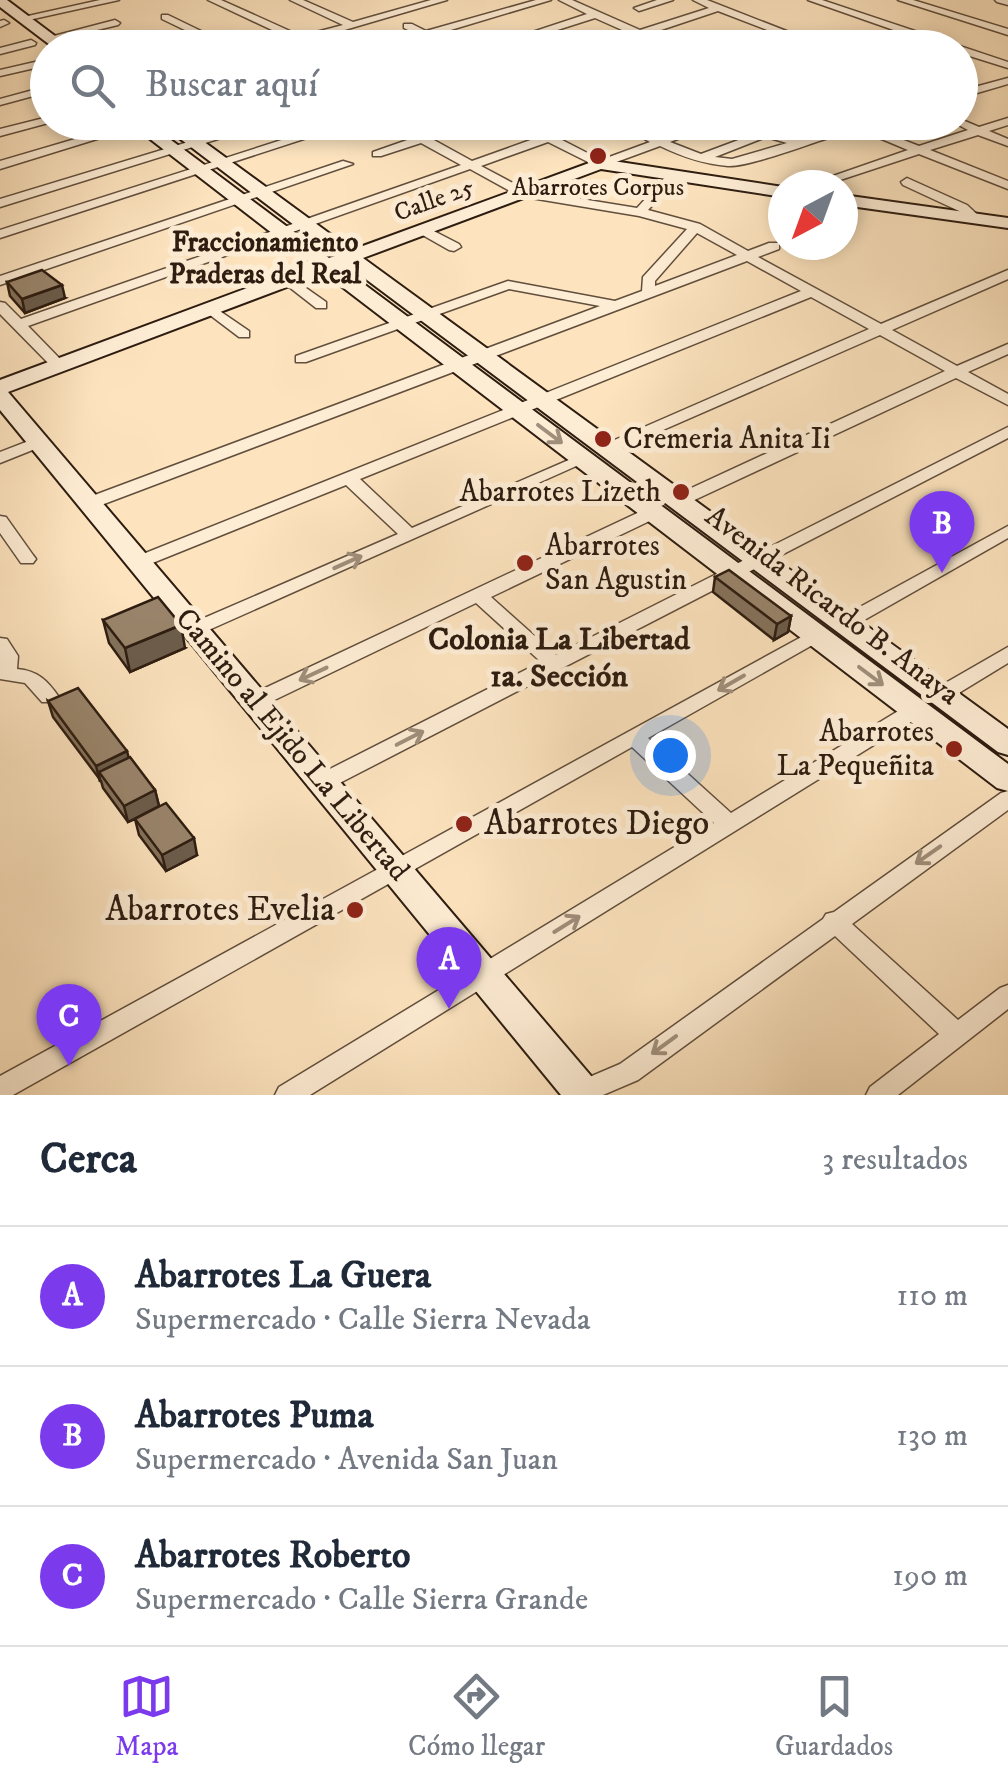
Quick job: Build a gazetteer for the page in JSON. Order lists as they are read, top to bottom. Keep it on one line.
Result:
{"streets":{"street":["Calle 25","Avenida Ricardo B. Anaya","Camino al Ejido La Libertad"]},"crossings":[["Calle 25","Avenida Ricardo B. Anaya"]],"districts":["Fraccionamiento Praderas del Real","Colonia La Libertad 1a. Sección"],"places":["Abarrotes Corpus","Cremeria Anita Ii","Abarrotes Lizeth","Abarrotes San Agustin","Abarrotes La Pequeñita","Abarrotes Diego","Abarrotes Evelia"],"north":"bottom left","page":{"search":"Buscar aquí","pins":["B","A","C"],"heading":["Cerca","3 resultados"],"list":[{"mark":"A","name":"Abarrotes La Guera","note":"Supermercado · Calle Sierra Nevada","value":"110 m"},{"mark":"B","name":"Abarrotes Puma","note":"Supermercado · Avenida San Juan","value":"130 m"},{"mark":"C","name":"Abarrotes Roberto","note":"Supermercado · Calle Sierra Grande","value":"190 m"}],"nav":["Mapa","Cómo llegar","Guardados"]}}
